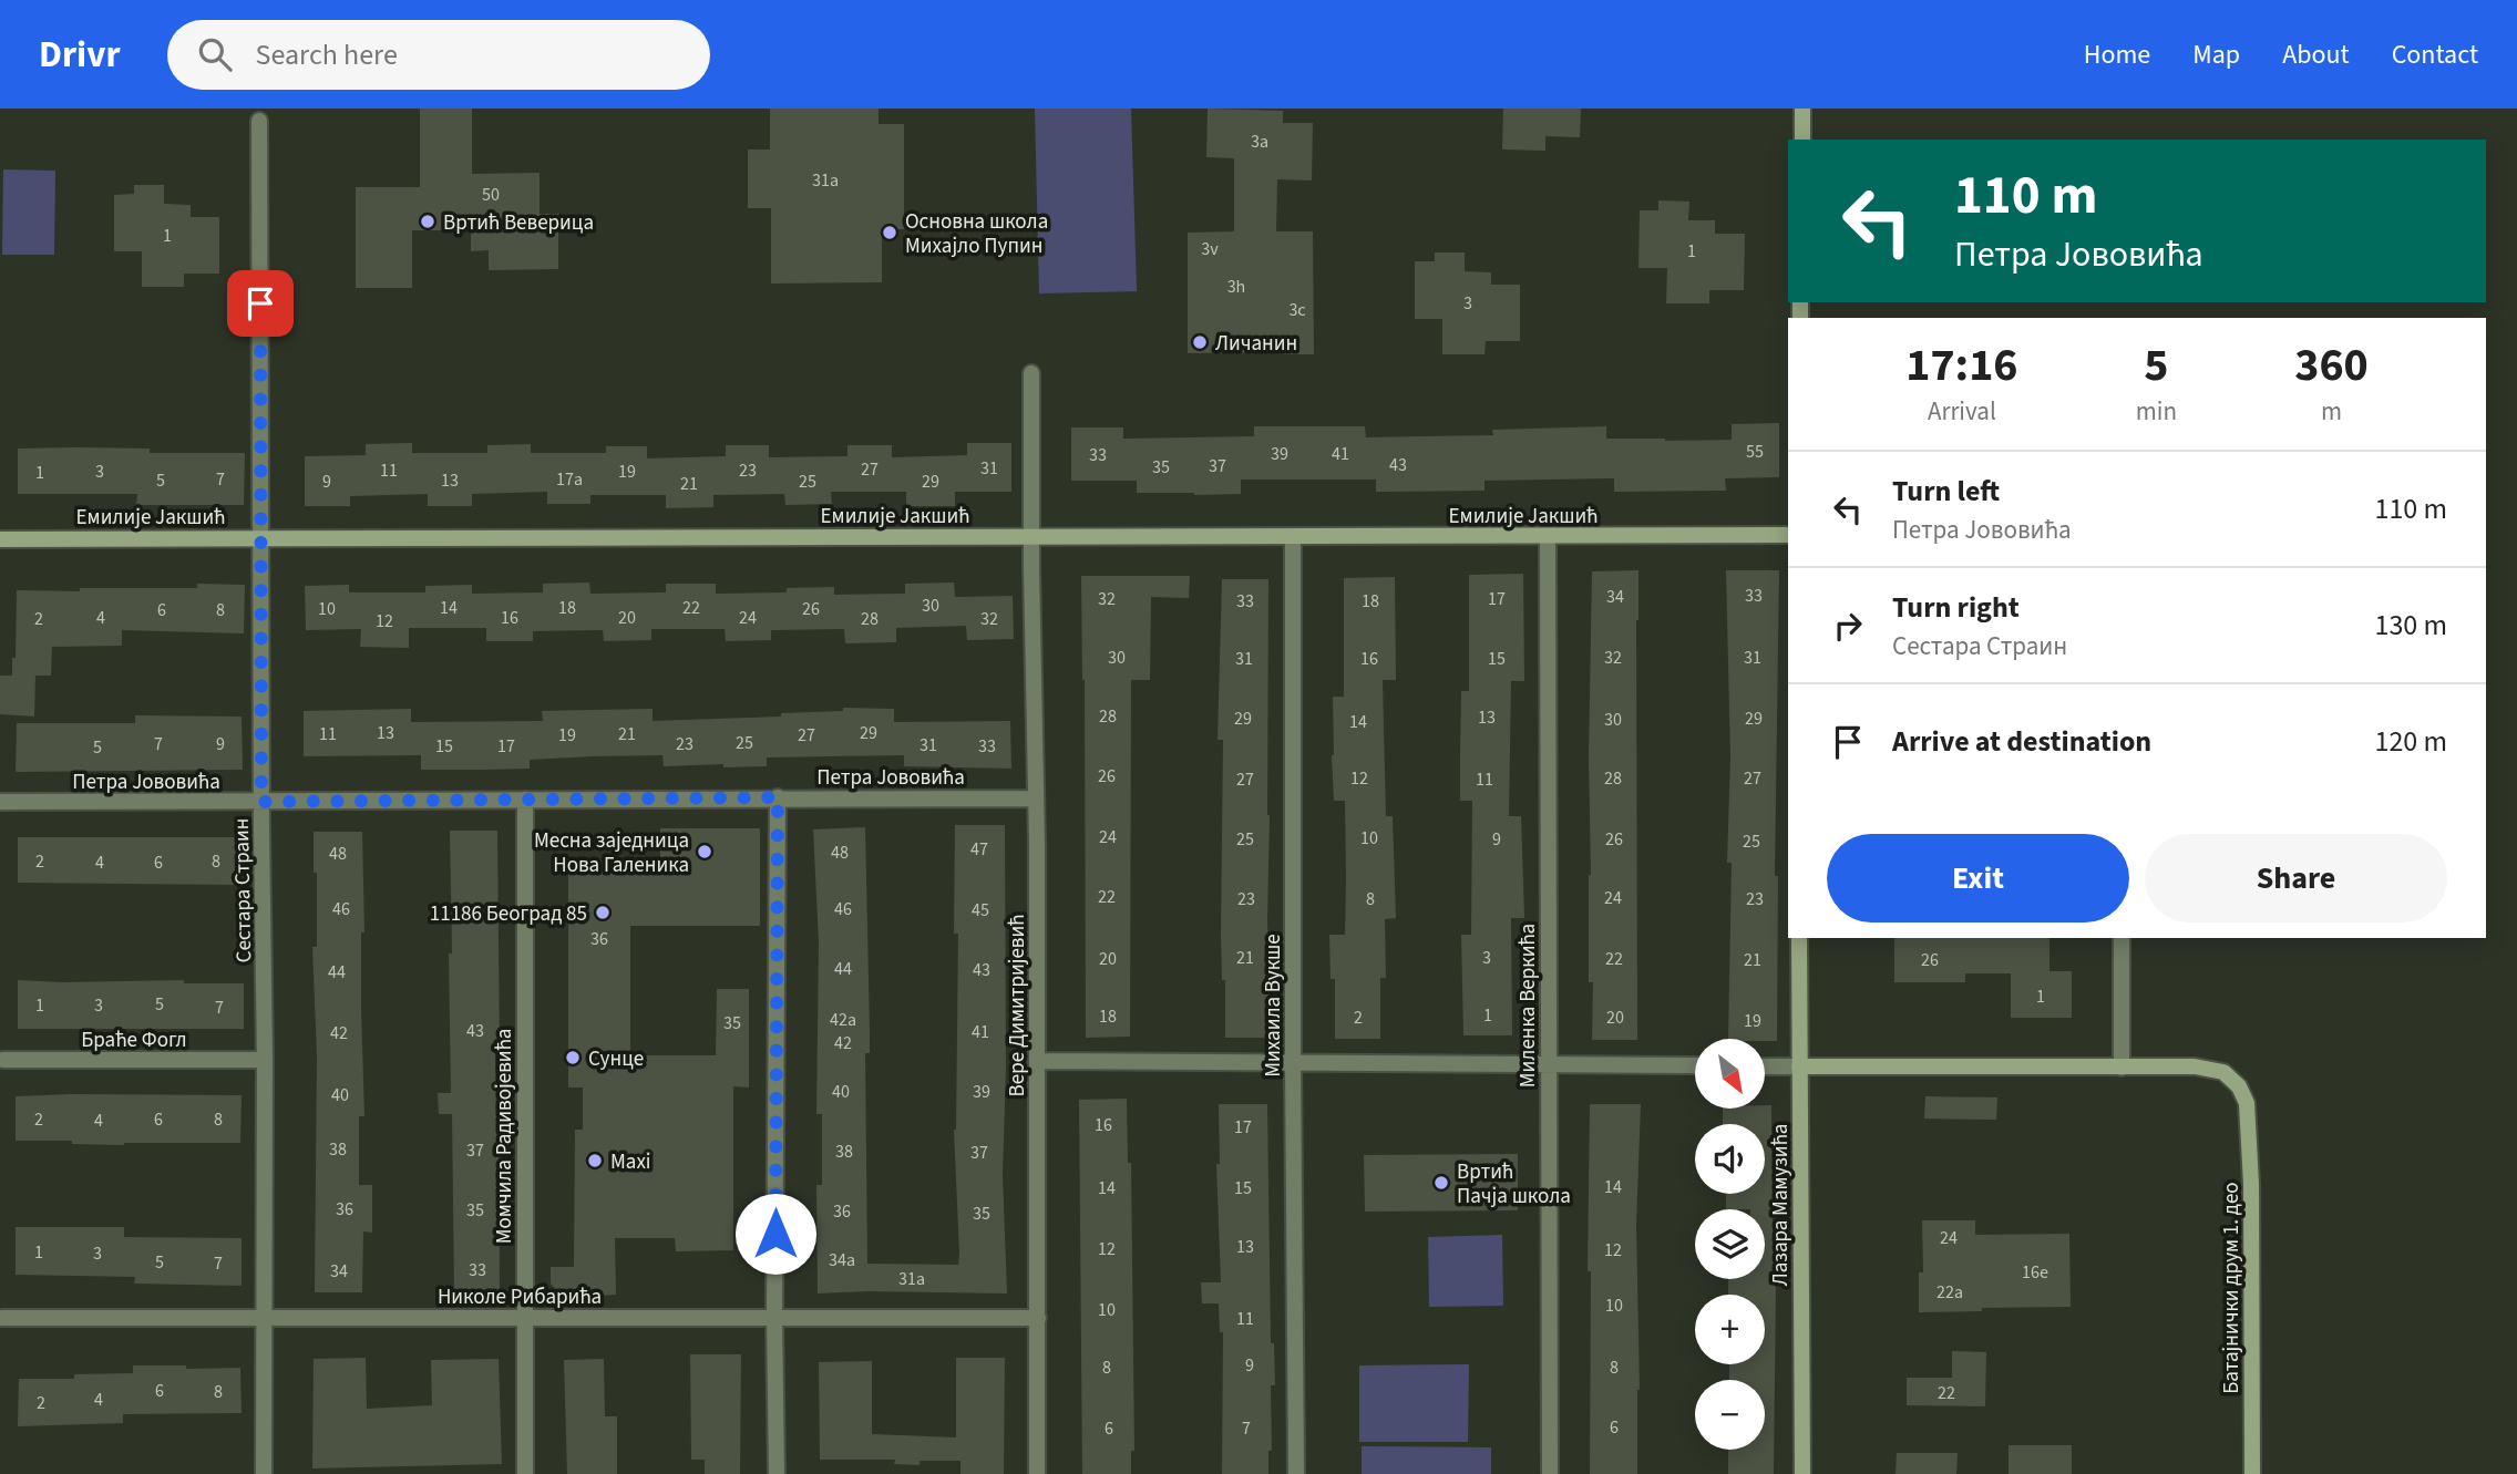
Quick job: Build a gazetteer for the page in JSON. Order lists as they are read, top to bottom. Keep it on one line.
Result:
{"streets":{"street":["Емилије Јакшић","Петра Јововића","Сестара Страин","Вере Димитријевић","Михаила Вукше","Миленка Веркића","Браће Фогл","Момчила Радивојевића","Лазара Мамузића","Батајнички друм 1. део","Николе Рибарића"]},"crossings":[["Емилије Јакшић","Сестара Страин"],["Емилије Јакшић","Вере Димитријевић"],["Емилије Јакшић","Михаила Вукше"],["Емилије Јакшић","Миленка Веркића"],["Петра Јововића","Сестара Страин"],["Петра Јововића","Вере Димитријевић"],["Петра Јововића","Момчила Радивојевића"],["Сестара Страин","Браће Фогл"],["Сестара Страин","Николе Рибарића"],["Вере Димитријевић","Николе Рибарића"],["Момчила Радивојевића","Николе Рибарића"]],"places":["Вртић Веверица","Основна школа Михајло Пупин","Личанин","Месна заједница Нова Галеника","11186 Београд 85","Сунце","Maxi","Вртић Пачја школа"],"house_numbers":["3a","31a","50","1","3v","1","3h","3","3c","55","39","41","33","43","37","35","31","27","11","23","3","19","1","7","17a","5","13","9","25","29","21","33","34","32","17","33","18","30","14","18","22","10","26","6","8","4","16","20","24","2","28","32","12","30","32","31","31","16","15","28","13","29","29","30","14","13","29","11","21","19","27","25","7","9","23","31","15","17","33","5","26","12","28","27","27","11","24","10","25","9","26","25","47","48","48","2","8","4","6","22","24","23","8","23","46","46","45","36","21","3","20","22","21","26","44","43","44","1","5","1","3","7","1","18","2","20","42a","19","35","43","41","42","42","40","39","40","2","6","8","4","16","17","38","37","38","37","14","14","15","36","35","36","35","24","13","12","12","1","3","34a","5","7","33","34","16e","31a","22a","10","10","11","9","8","8","6","8","22","4","2","6","6","7"],"north":"bottom right","page":{"header":"Drivr","search":"Search here","nav":["Home","Map","About","Contact"],"turn":["110 m","Петра Јововића"],"eta":["17:16","Arrival","5","min","360","m"],"list":[{"name":"Turn left","note":"Петра Јововића","value":"110 m"},{"name":"Turn right","note":"Сестара Страин","value":"130 m"},{"name":"Arrive at destination","value":"120 m"}],"buttons":["Exit","Share"],"map_buttons":["+","−"]}}
